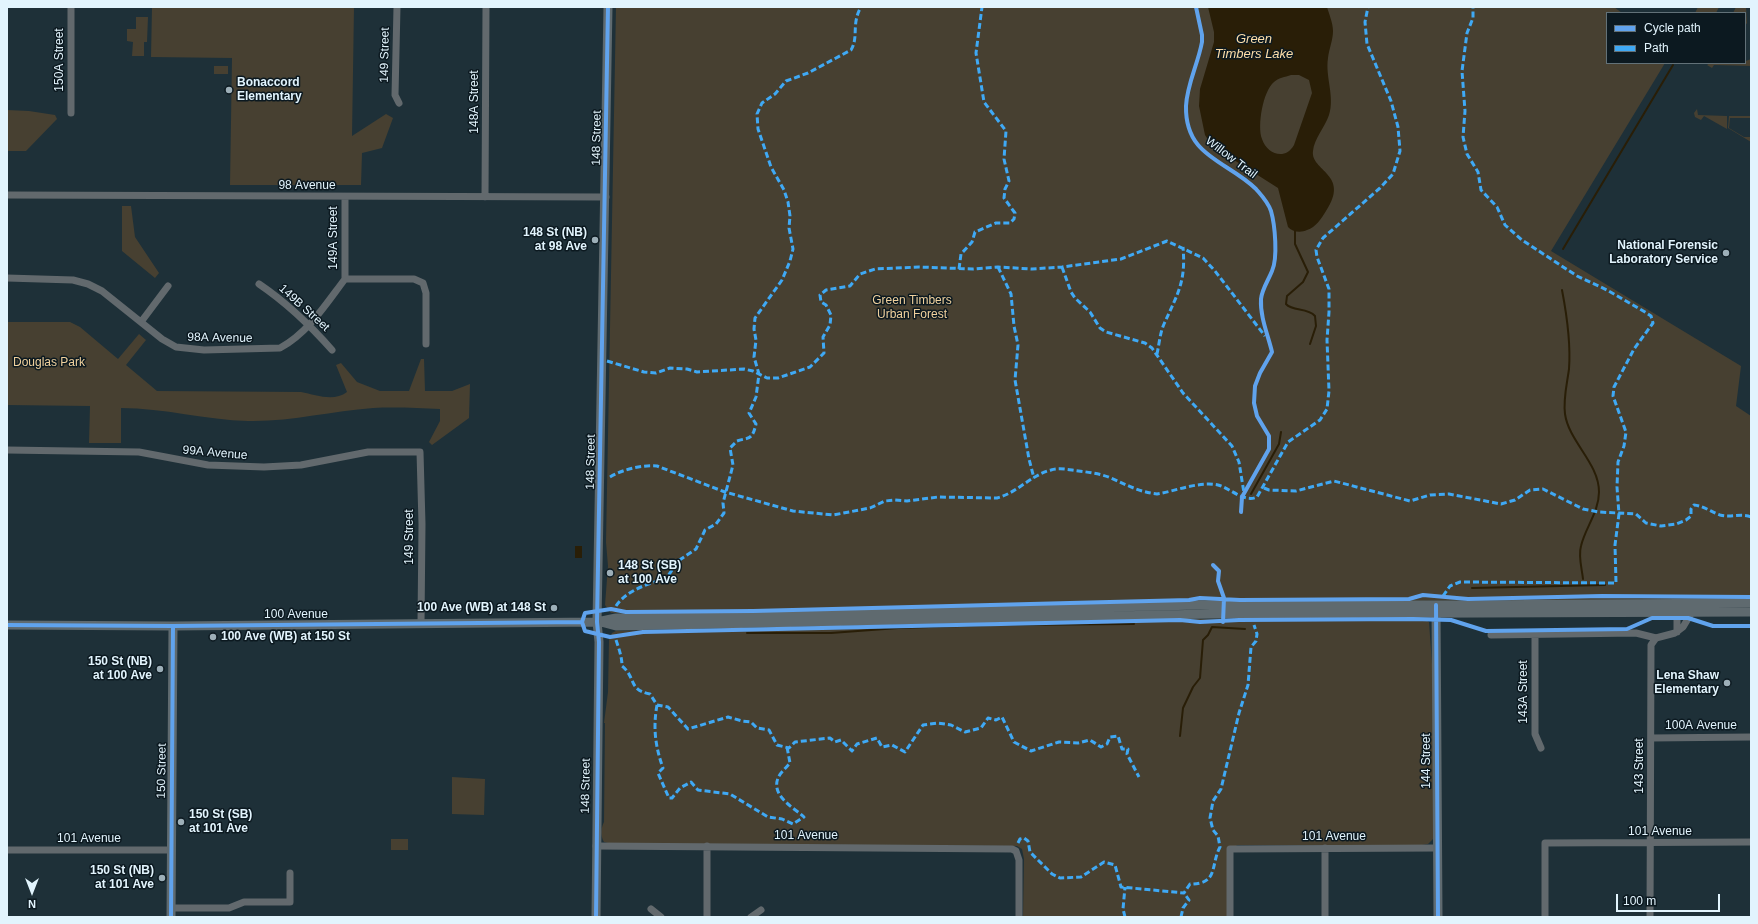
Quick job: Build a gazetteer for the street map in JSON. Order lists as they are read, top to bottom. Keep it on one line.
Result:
{"streets":{"main road":["148 Street","100 Avenue","144 Street","150 Street"],"street":["149 Street","150A Street","148A Street","98 Avenue","149A Street","149B Street","98A Avenue","99A Avenue","143A Street","100A Avenue","143 Street","101 Avenue"],"cycle path":["Willow Trail"]},"crossings":[["149 Street","99A Avenue"],["149 Street","100 Avenue"],["148A Street","98 Avenue"],["148 Street","98 Avenue"],["148 Street","100 Avenue"],["148 Street","101 Avenue"],["98 Avenue","149A Street"],["149A Street","98A Avenue"],["149B Street","98A Avenue"],["100 Avenue","144 Street"],["100 Avenue","150 Street"],["100A Avenue","143 Street"],["144 Street","101 Avenue"],["143 Street","101 Avenue"],["150 Street","101 Avenue"]],"water":["Green Timbers Lake"],"parks":["Green Timbers Urban Forest","Douglas Park"],"places":["Bonaccord Elementary","148 St (NB) at 98 Ave","National Forensic Laboratory Service","148 St (SB) at 100 Ave","100 Ave (WB) at 148 St","100 Ave (WB) at 150 St","150 St (NB) at 100 Ave","Lena Shaw Elementary","150 St (SB) at 101 Ave","150 St (NB) at 101 Ave"],"legend":["Cycle path","Path"],"scale_bar":"100 m","north":"bottom"}
